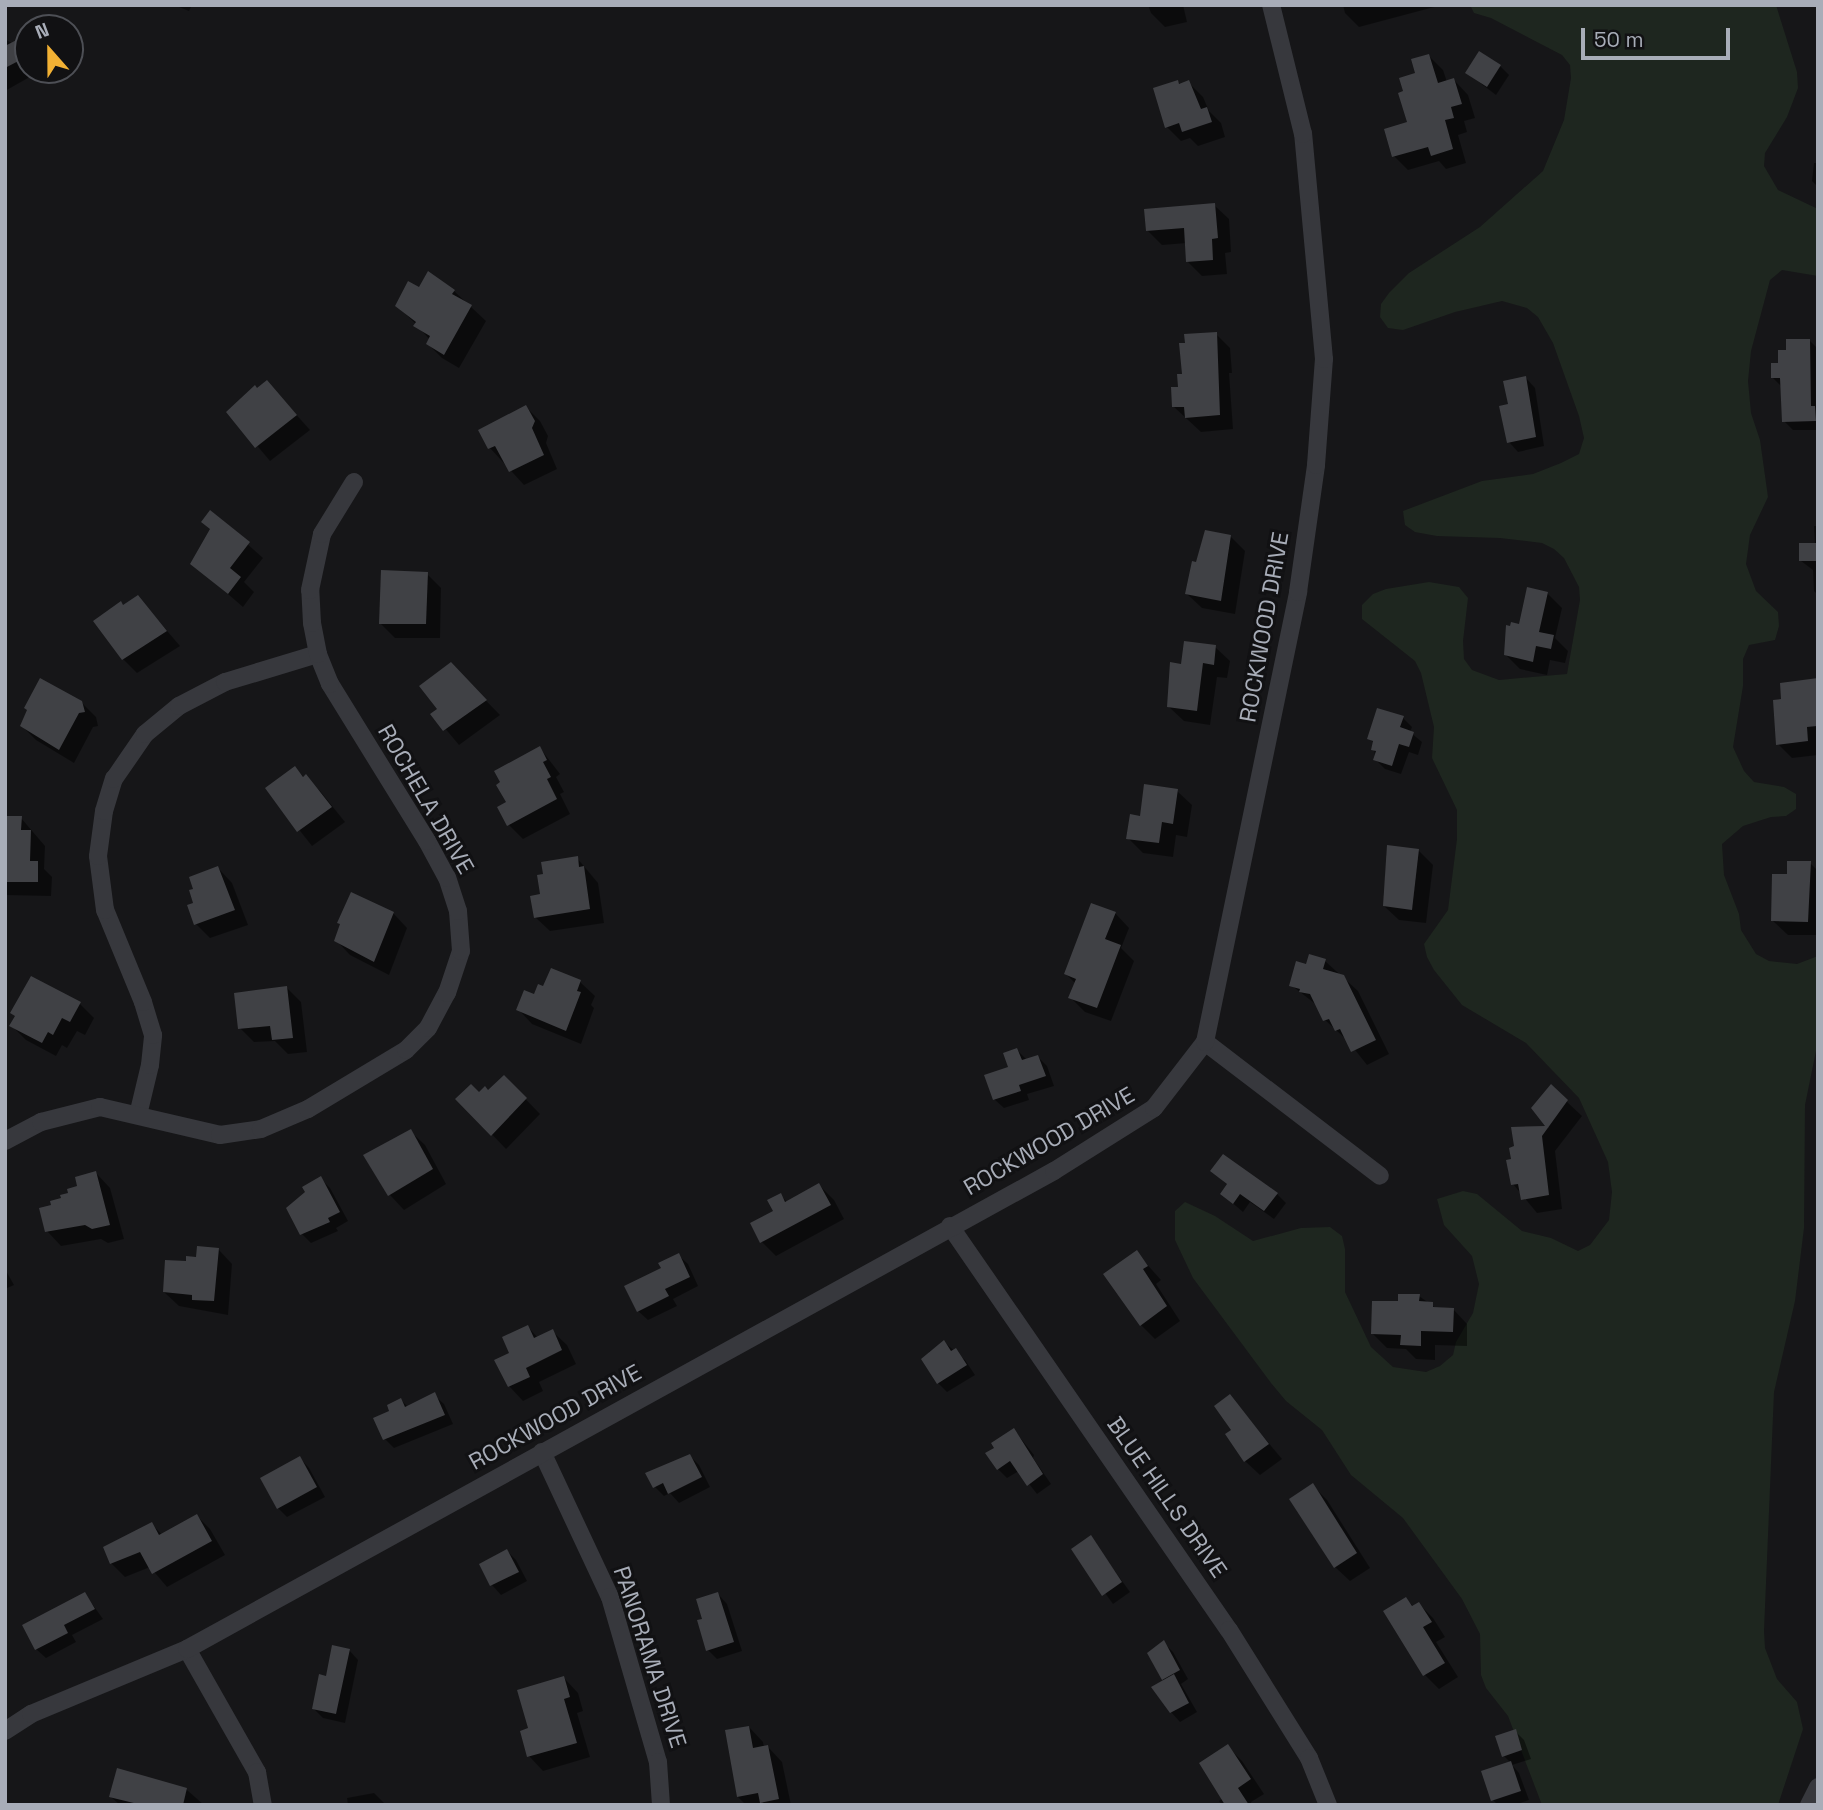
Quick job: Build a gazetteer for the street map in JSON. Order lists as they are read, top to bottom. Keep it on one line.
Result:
{"streets":{"street":["ROCKWOOD DRIVE","ROCHELA DRIVE","BLUE HILLS DRIVE","PANORAMA DRIVE"]},"crossings":[["ROCKWOOD DRIVE","BLUE HILLS DRIVE"],["ROCKWOOD DRIVE","PANORAMA DRIVE"]],"scale_bar":"50 m","north":"top"}
